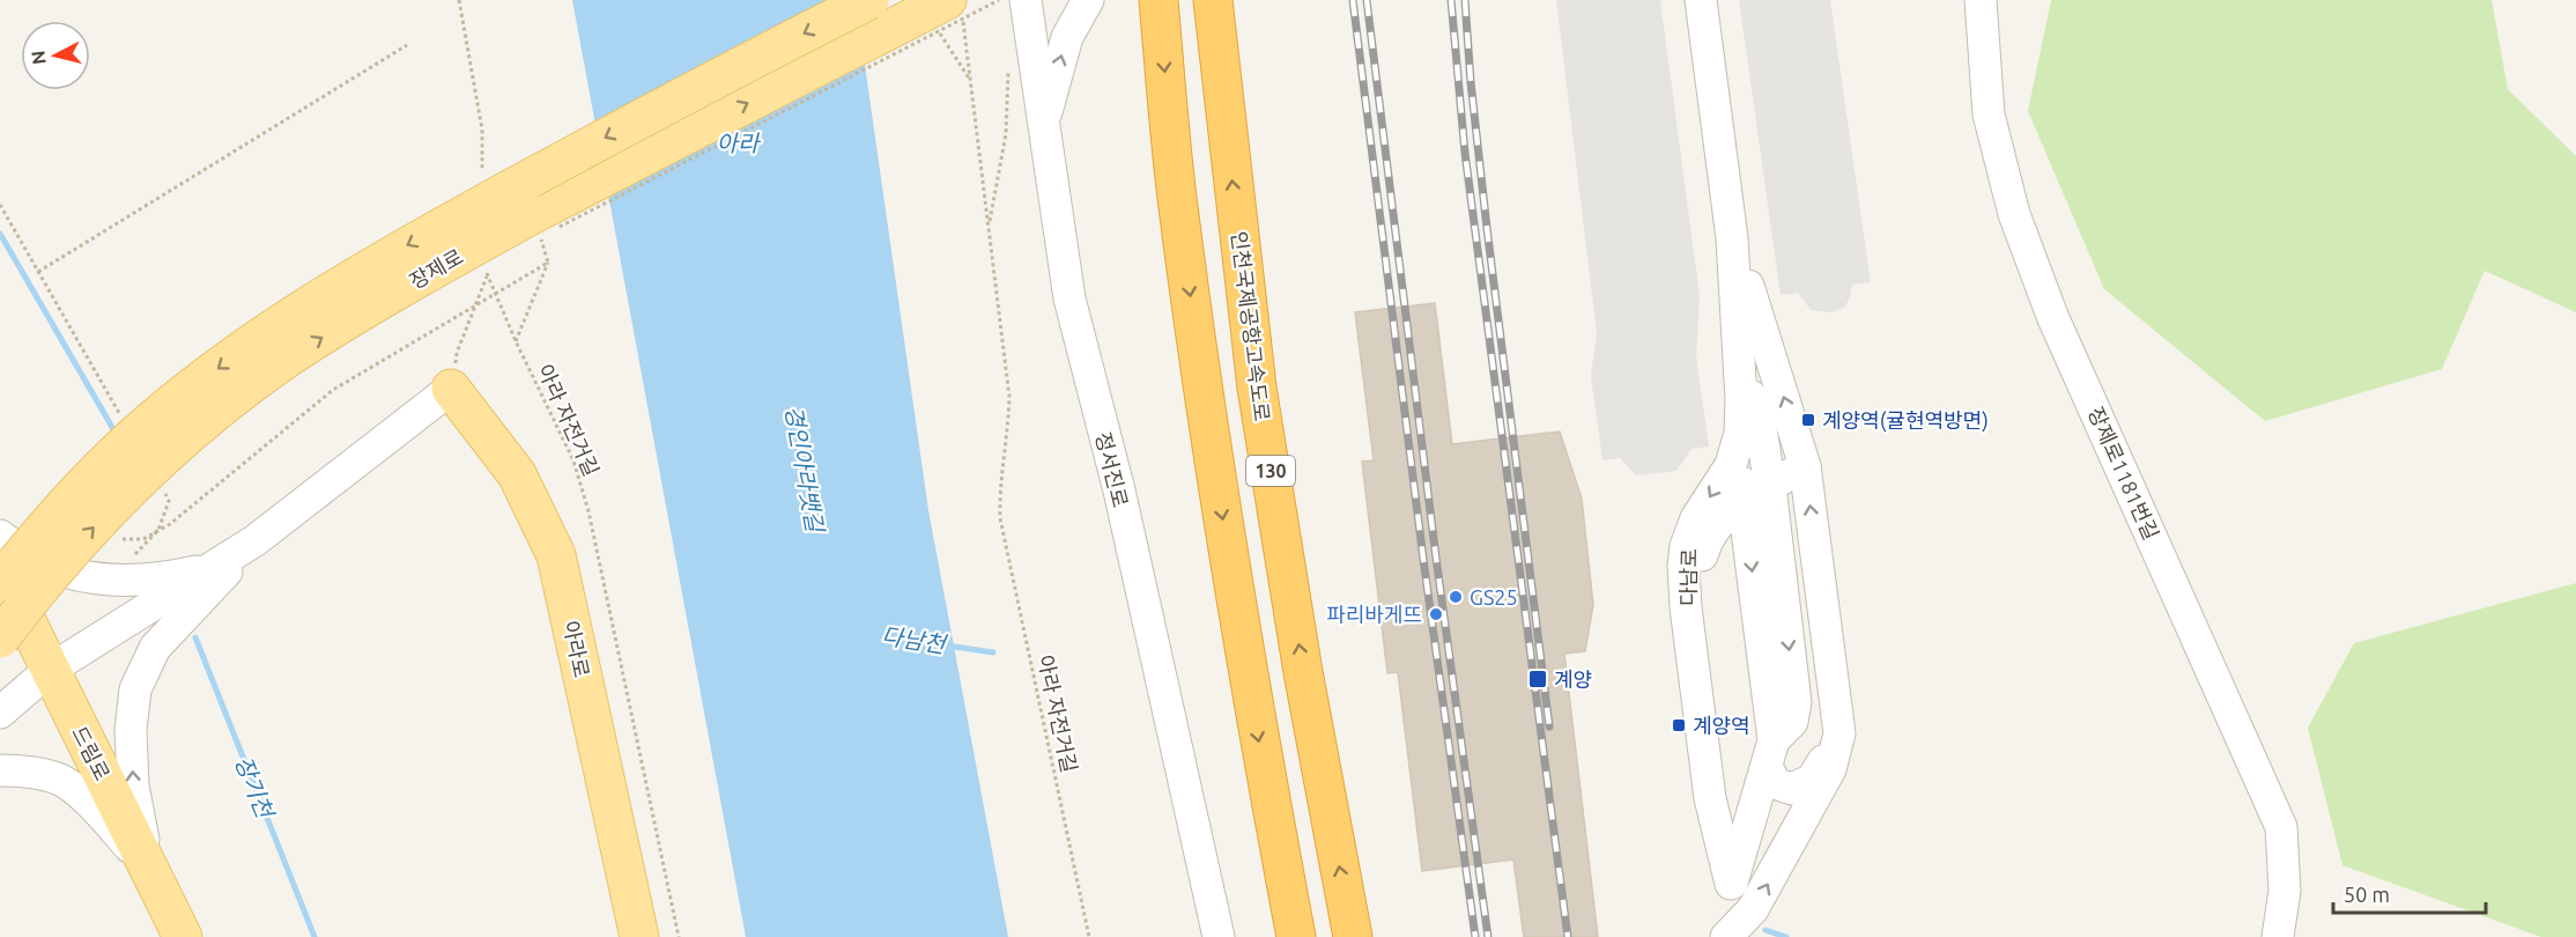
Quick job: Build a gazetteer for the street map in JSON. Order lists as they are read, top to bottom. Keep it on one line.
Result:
{"streets":{"highway":["인천국제공항고속도로","130"],"main road":["장제로","아라로","드림로"],"street":["정서진로","장제로1181번길","다남로"],"path":["아라 자전거길"]},"crossings":[["장제로","아라 자전거길"]],"water":["아라","경인아라뱃길","다남천","장기천"],"places":{"transit":["계양역(귤현역방면)","계양","계양역"],"other":["GS25","파리바게뜨"]},"scale_bar":"50 m","north":"left"}
